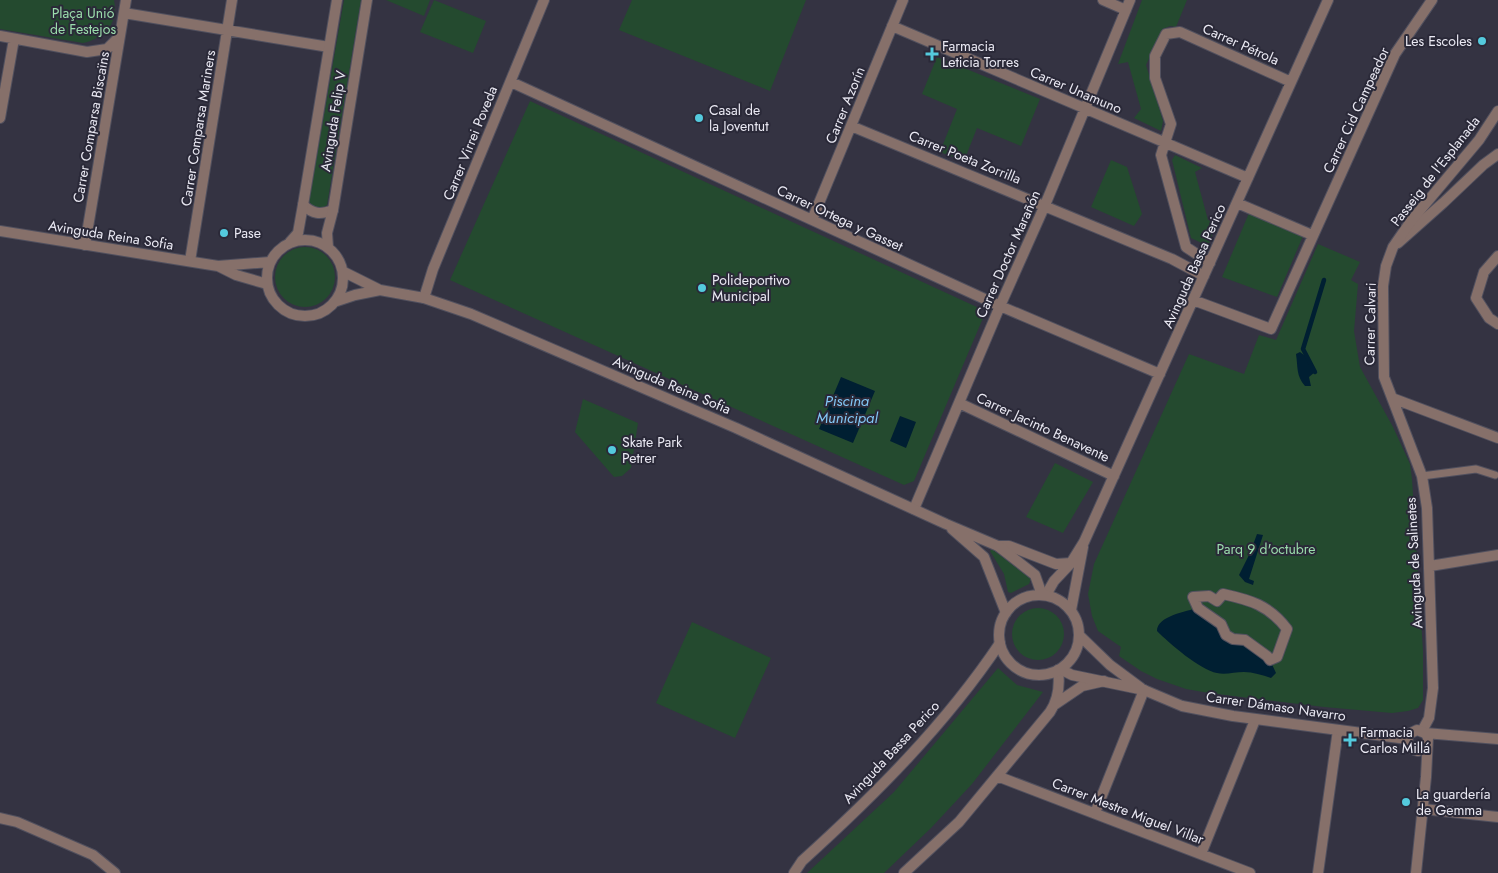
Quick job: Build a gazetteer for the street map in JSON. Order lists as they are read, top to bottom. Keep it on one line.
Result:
{"streets":{"street":["Carrer Pétrola","Carrer Unamuno","Carrer Azorín","Carrer Cid Campeador","Avinguda Felip V","Carrer Comparsa Biscaïns","Carrer Comparsa Mariners","Carrer Virrei Poveda","Carrer Poeta Zorrilla","Passeig de l'Esplanada","Carrer Ortega y Gasset","Avinguda Reina Sofia","Carrer Doctor Marañón","Avinguda Bassa Perico","Carrer Calvari","Carrer Jacinto Benavente","Avinguda de Salinetes","Carrer Dámaso Navarro","Carrer Mestre Miguel Villar"]},"crossings":[["Carrer Pétrola","Carrer Unamuno"],["Carrer Pétrola","Avinguda Bassa Perico"],["Carrer Unamuno","Carrer Azorín"],["Carrer Unamuno","Carrer Doctor Marañón"],["Carrer Unamuno","Avinguda Bassa Perico"],["Carrer Azorín","Carrer Poeta Zorrilla"],["Carrer Azorín","Carrer Ortega y Gasset"],["Carrer Cid Campeador","Avinguda Bassa Perico"],["Avinguda Felip V","Avinguda Reina Sofia"],["Carrer Comparsa Biscaïns","Avinguda Reina Sofia"],["Carrer Comparsa Mariners","Avinguda Reina Sofia"],["Carrer Virrei Poveda","Carrer Ortega y Gasset"],["Carrer Virrei Poveda","Avinguda Reina Sofia"],["Carrer Poeta Zorrilla","Carrer Doctor Marañón"],["Carrer Poeta Zorrilla","Avinguda Bassa Perico"],["Passeig de l'Esplanada","Carrer Calvari"],["Carrer Ortega y Gasset","Carrer Doctor Marañón"],["Carrer Ortega y Gasset","Avinguda Bassa Perico"],["Avinguda Reina Sofia","Carrer Doctor Marañón"],["Avinguda Reina Sofia","Avinguda Bassa Perico"],["Avinguda Reina Sofia","Carrer Dámaso Navarro"],["Carrer Doctor Marañón","Carrer Jacinto Benavente"],["Avinguda Bassa Perico","Carrer Jacinto Benavente"],["Avinguda Bassa Perico","Carrer Dámaso Navarro"],["Carrer Calvari","Avinguda de Salinetes"],["Avinguda de Salinetes","Carrer Dámaso Navarro"]],"water":["Piscina Municipal"],"parks":["Plaça Unió de Festejos","Parq 9 d'octubre"],"places":{"other":["Les Escoles","Casal de la Joventut","Pase","Polideportivo Municipal","Skate Park Petrer","La guardería de Gemma"],"health":["Farmacia Leticia Torres","Farmacia Carlos Millá"]}}
